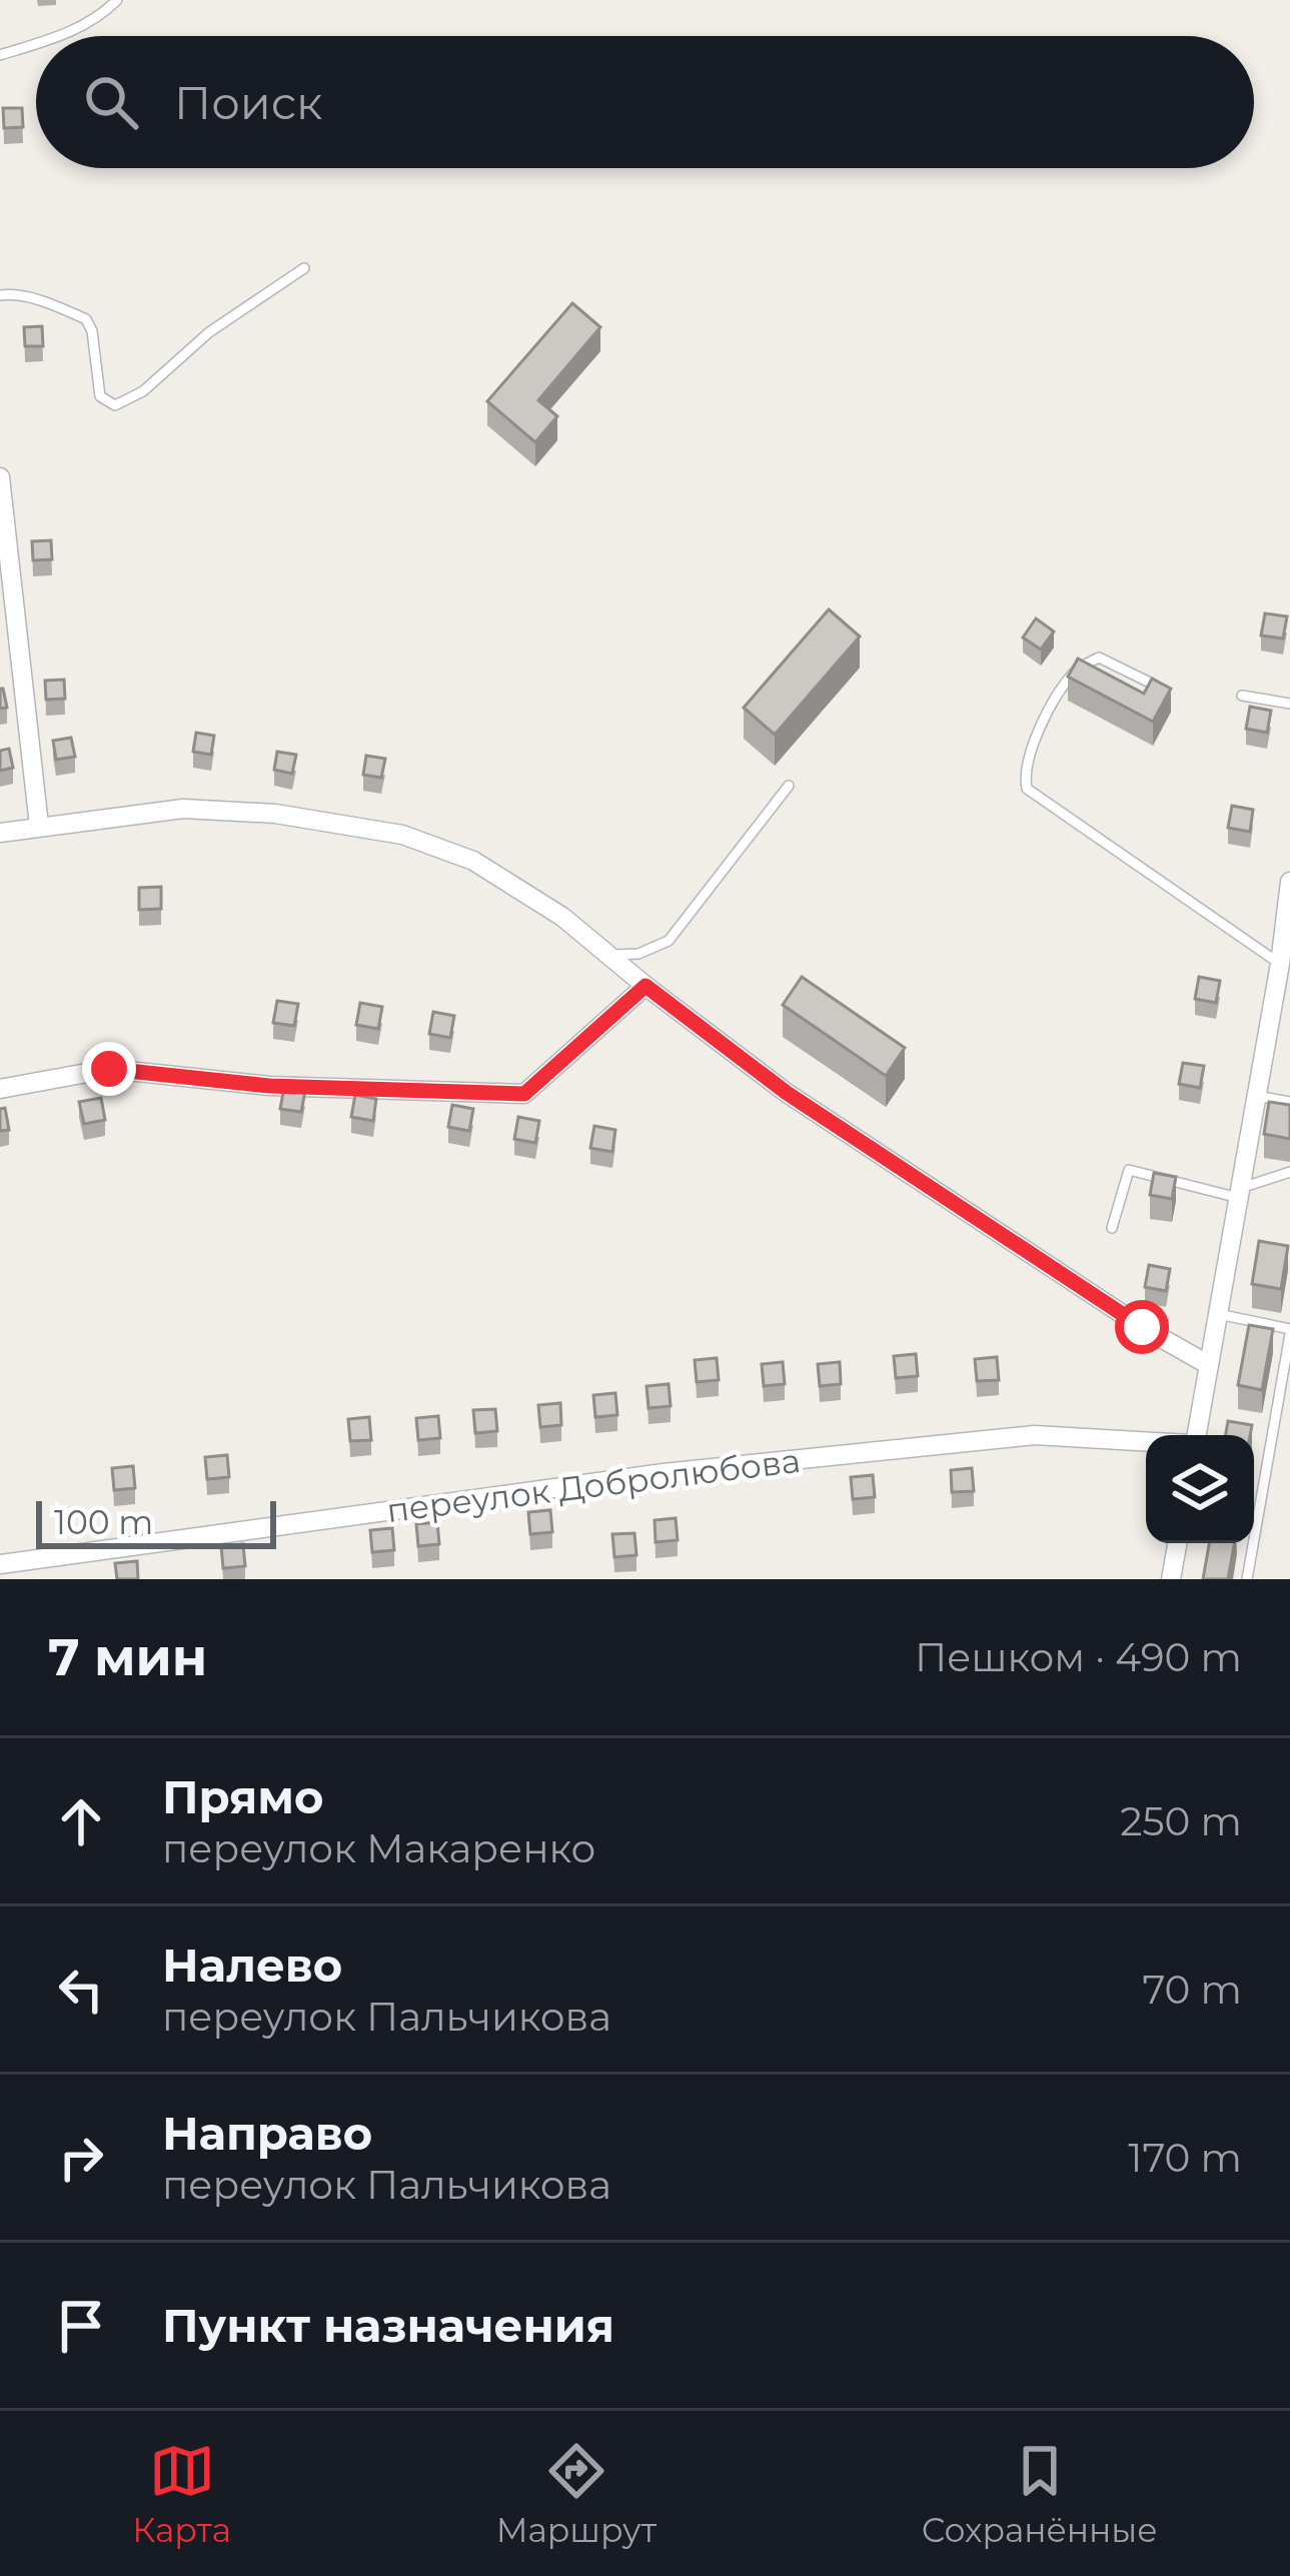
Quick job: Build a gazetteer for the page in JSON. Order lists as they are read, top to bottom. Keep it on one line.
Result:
{"streets":{"street":["переулок Добролюбова"]},"scale_bar":"100 m","page":{"search":"Поиск","scale":"100 m","heading":["7 мин","Пешком · 490 m"],"list":[["Прямо","переулок Макаренко","250 m"],["Налево","переулок Пальчикова","70 m"],["Направо","переулок Пальчикова","170 m"],"Пункт назначения"],"nav":["Карта","Маршрут","Сохранённые"]}}
